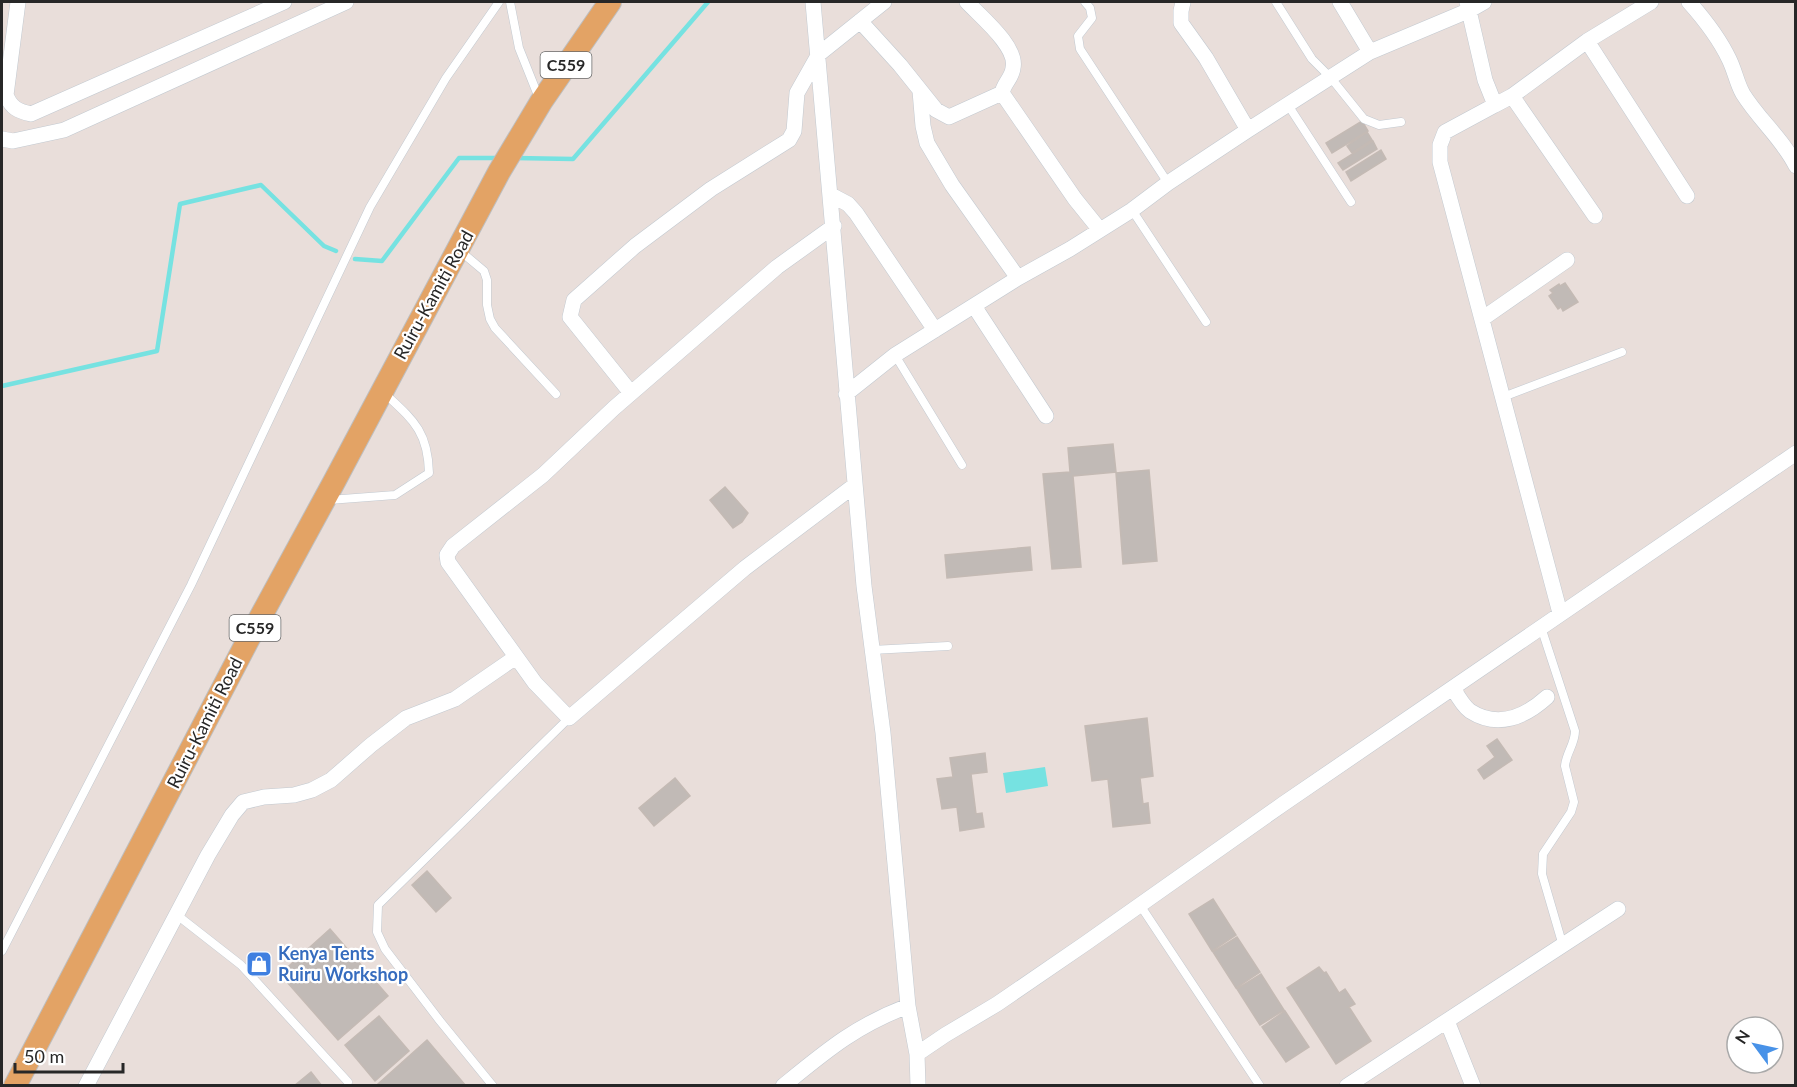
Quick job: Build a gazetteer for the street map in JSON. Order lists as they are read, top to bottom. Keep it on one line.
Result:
{"streets":{"main road":["C559","Ruiru-Kamiti Road"]},"crossings":[["C559","Ruiru-Kamiti Road"]],"places":{"shop":["Kenya Tents Ruiru Workshop"]},"scale_bar":"50 m","north":"top left"}
